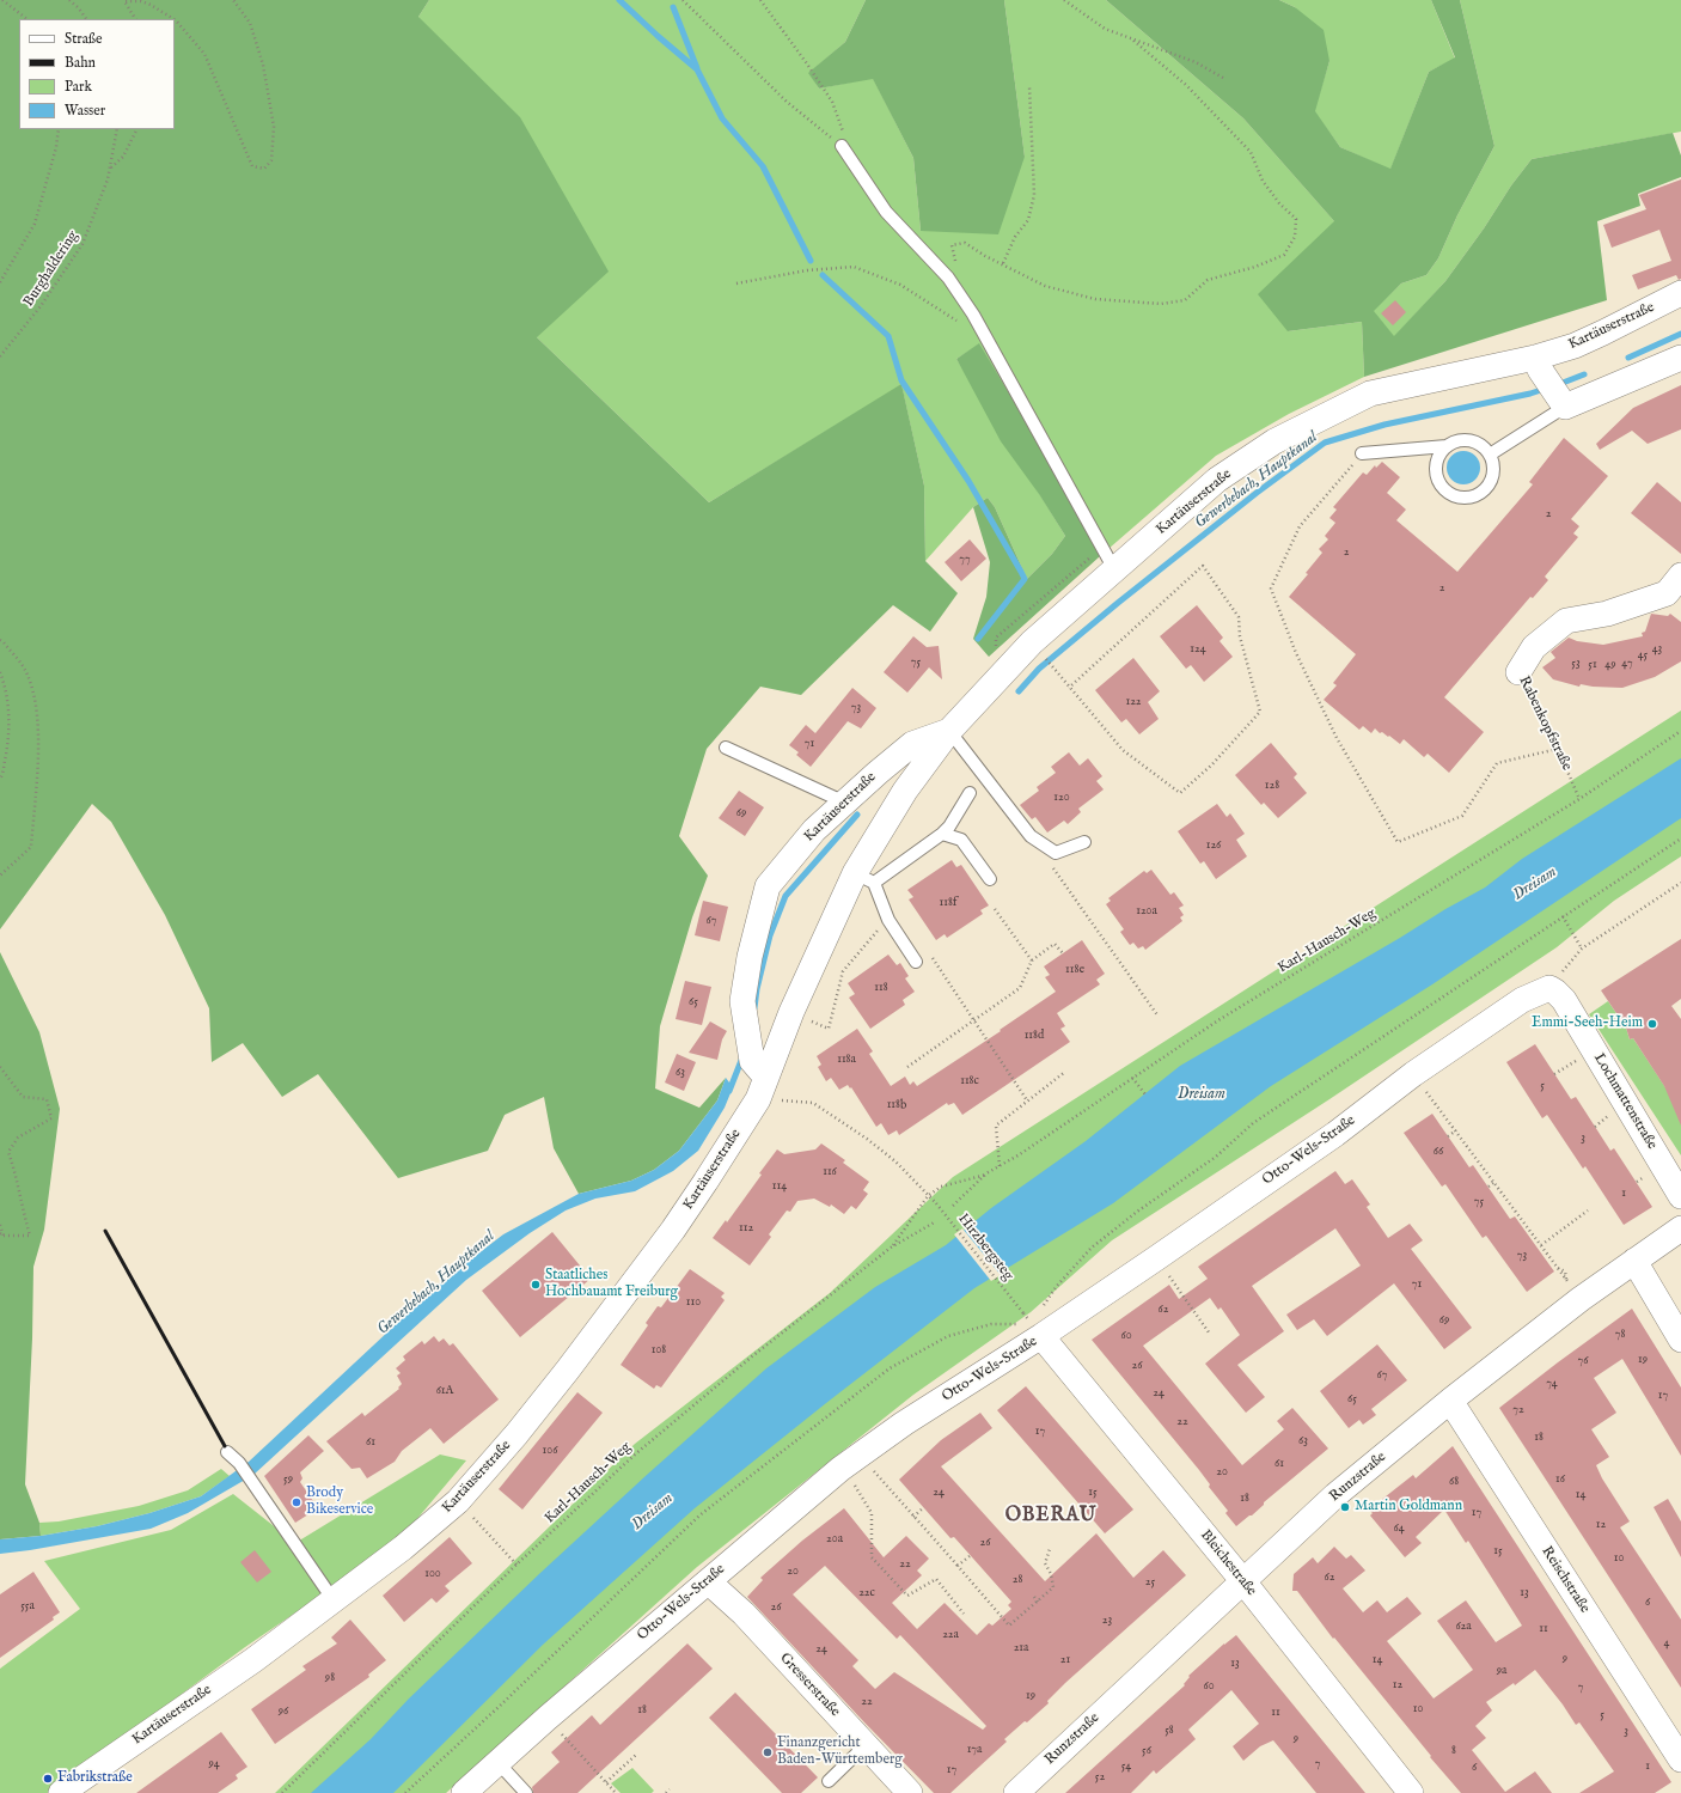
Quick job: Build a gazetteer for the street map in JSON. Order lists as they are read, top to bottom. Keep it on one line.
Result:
{"streets":{"street":["Kartäuserstraße","Rabenkopfstraße","Lochmattenstraße","Otto-Wels-Straße","Runzstraße","Bleichestraße","Reischstraße","Gresserstraße"],"path":["Burghaldering","Karl-Hausch-Weg","Hirzbergsteg"]},"crossings":[["Kartäuserstraße","Hirzbergsteg"],["Rabenkopfstraße","Karl-Hausch-Weg"],["Karl-Hausch-Weg","Hirzbergsteg"],["Lochmattenstraße","Otto-Wels-Straße"],["Otto-Wels-Straße","Bleichestraße"],["Otto-Wels-Straße","Gresserstraße"],["Runzstraße","Bleichestraße"],["Runzstraße","Reischstraße"]],"districts":["OBERAU"],"water":["Gewerbebach, Hauptkanal","Dreisam"],"places":["Emmi-Seeh-Heim","Staatliches Hochbauamt Freiburg","Brody Bikeservice","Martin Goldmann","Finanzgericht Baden-Württemberg","Fabrikstraße"],"house_numbers":["2","2","77","2","124","43","45","75","53","47","51","49","122","73","71","128","120","69","126","118f","120a","67","118e","118","65","118d","118a","63","118c","5","118b","3","66","116","114","1","75","112","73","71","110","62","69","78","60","108","19","76","26","67","74","61A","24","17","65","72","22","17","18","63","61","106","61","20","59","16","68","24","15","14","18","17","12","64","20a","26","15","10","22","20","100","62","28","25","22c","13","6","55a","26","23","62a","11","22a","4","21a","24","9","21","14","13","9a","98","12","60","7","19","22","10","18","96","11","5","58","3","9","17a","56","8","94","7","54","1","6","17","52"],"legend":["Straße","Bahn","Park","Wasser"]}
